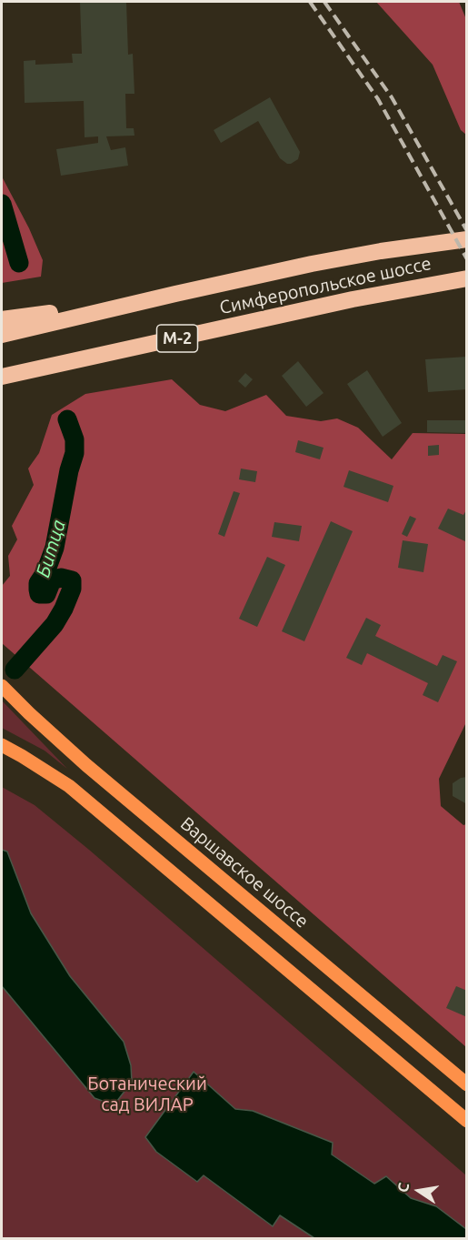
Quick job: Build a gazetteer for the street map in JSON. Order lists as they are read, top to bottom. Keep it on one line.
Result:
{"streets":{"highway":["Симферопольское шоссе","М-2"],"main road":["Варшавское шоссе"]},"water":["Битца"],"parks":["Ботанический сад ВИЛАР"],"north":"left"}
